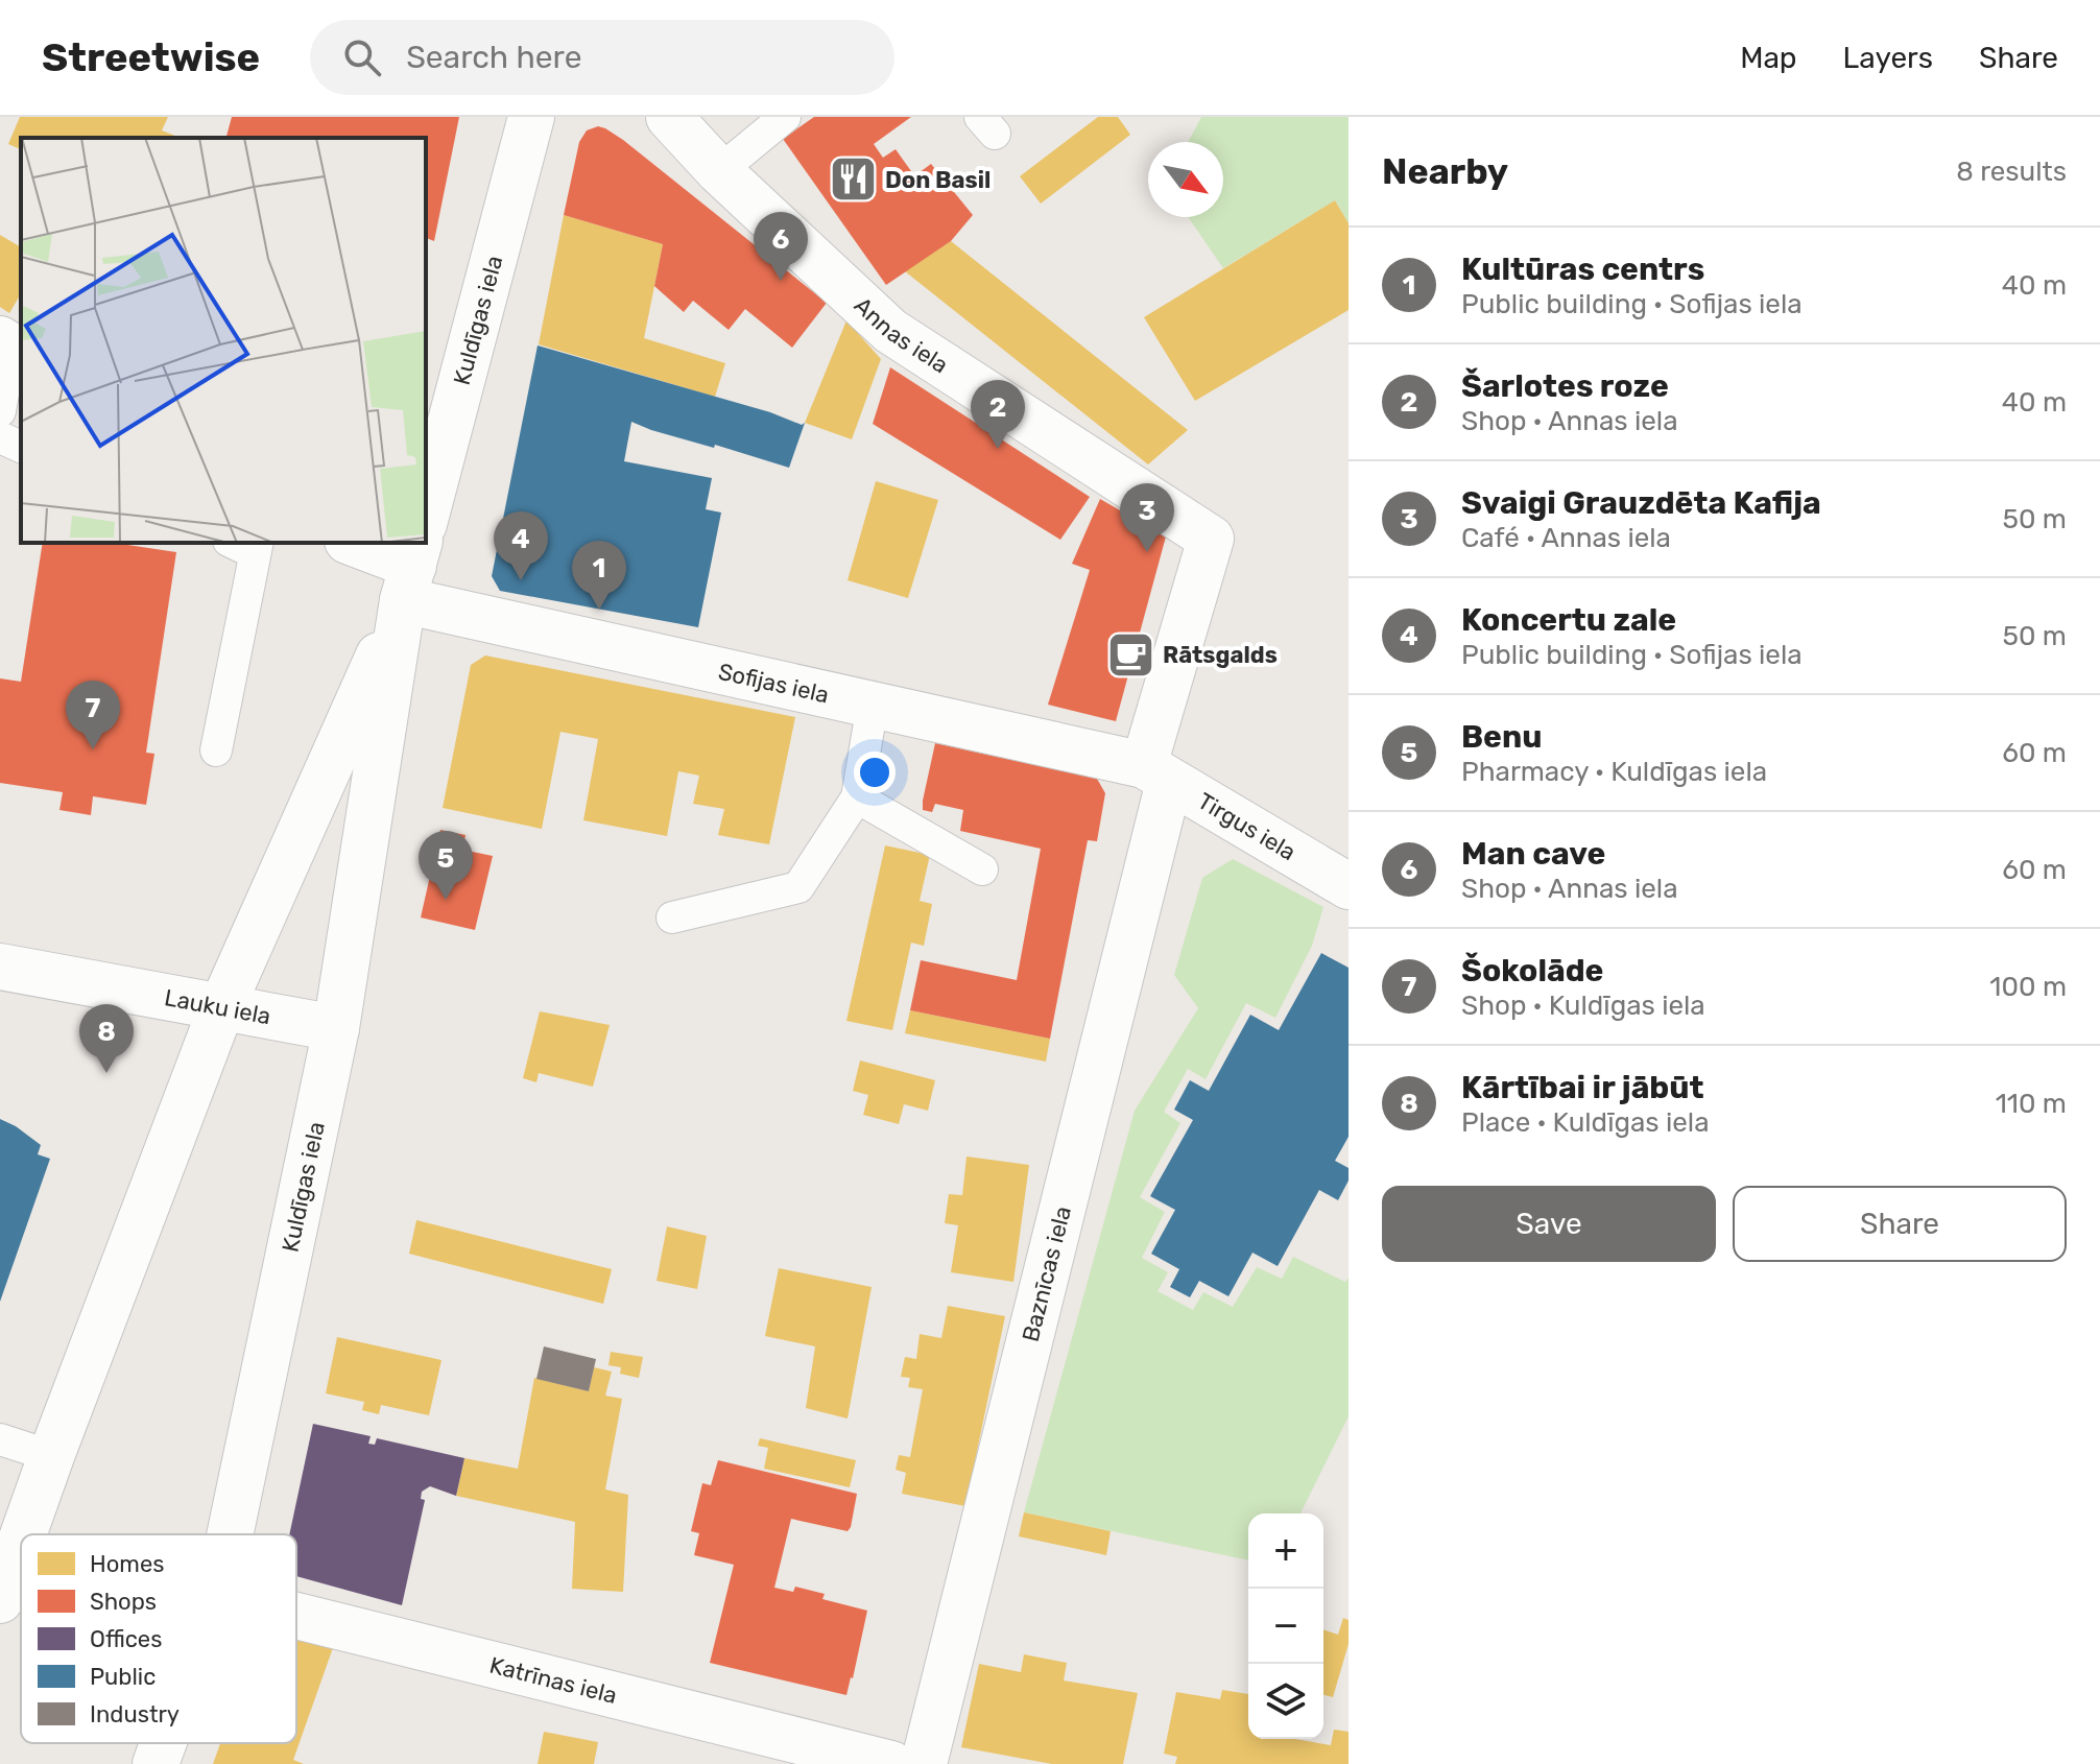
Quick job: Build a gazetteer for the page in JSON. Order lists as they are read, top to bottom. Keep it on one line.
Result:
{"streets":{"street":["Kuldīgas iela","Annas iela","Sofijas iela","Tirgus iela","Lauku iela","Baznīcas iela","Katrīnas iela"]},"crossings":[["Kuldīgas iela","Sofijas iela"],["Kuldīgas iela","Lauku iela"],["Annas iela","Baznīcas iela"],["Sofijas iela","Tirgus iela"],["Sofijas iela","Baznīcas iela"],["Tirgus iela","Baznīcas iela"]],"places":{"restaurant":["Don Basil"],"cafe":["Rātsgalds"]},"legend":["Homes","Shops","Offices","Public","Industry"],"north":"bottom right","page":{"header":"Streetwise","search":"Search here","nav":["Map","Layers","Share"],"heading":["Nearby","8 results"],"pins":["6","2","3","4","1","7","5","8"],"list":[{"mark":"1","name":"Kultūras centrs","note":"Public building · Sofijas iela","value":"40 m"},{"mark":"2","name":"Šarlotes roze","note":"Shop · Annas iela","value":"40 m"},{"mark":"3","name":"Svaigi Grauzdēta Kafija","note":"Café · Annas iela","value":"50 m"},{"mark":"4","name":"Koncertu zale","note":"Public building · Sofijas iela","value":"50 m"},{"mark":"5","name":"Benu","note":"Pharmacy · Kuldīgas iela","value":"60 m"},{"mark":"6","name":"Man cave","note":"Shop · Annas iela","value":"60 m"},{"mark":"7","name":"Šokolāde","note":"Shop · Kuldīgas iela","value":"100 m"},{"mark":"8","name":"Kārtībai ir jābūt","note":"Place · Kuldīgas iela","value":"110 m"}],"buttons":["Save","Share"],"map_buttons":["+","−"]}}
